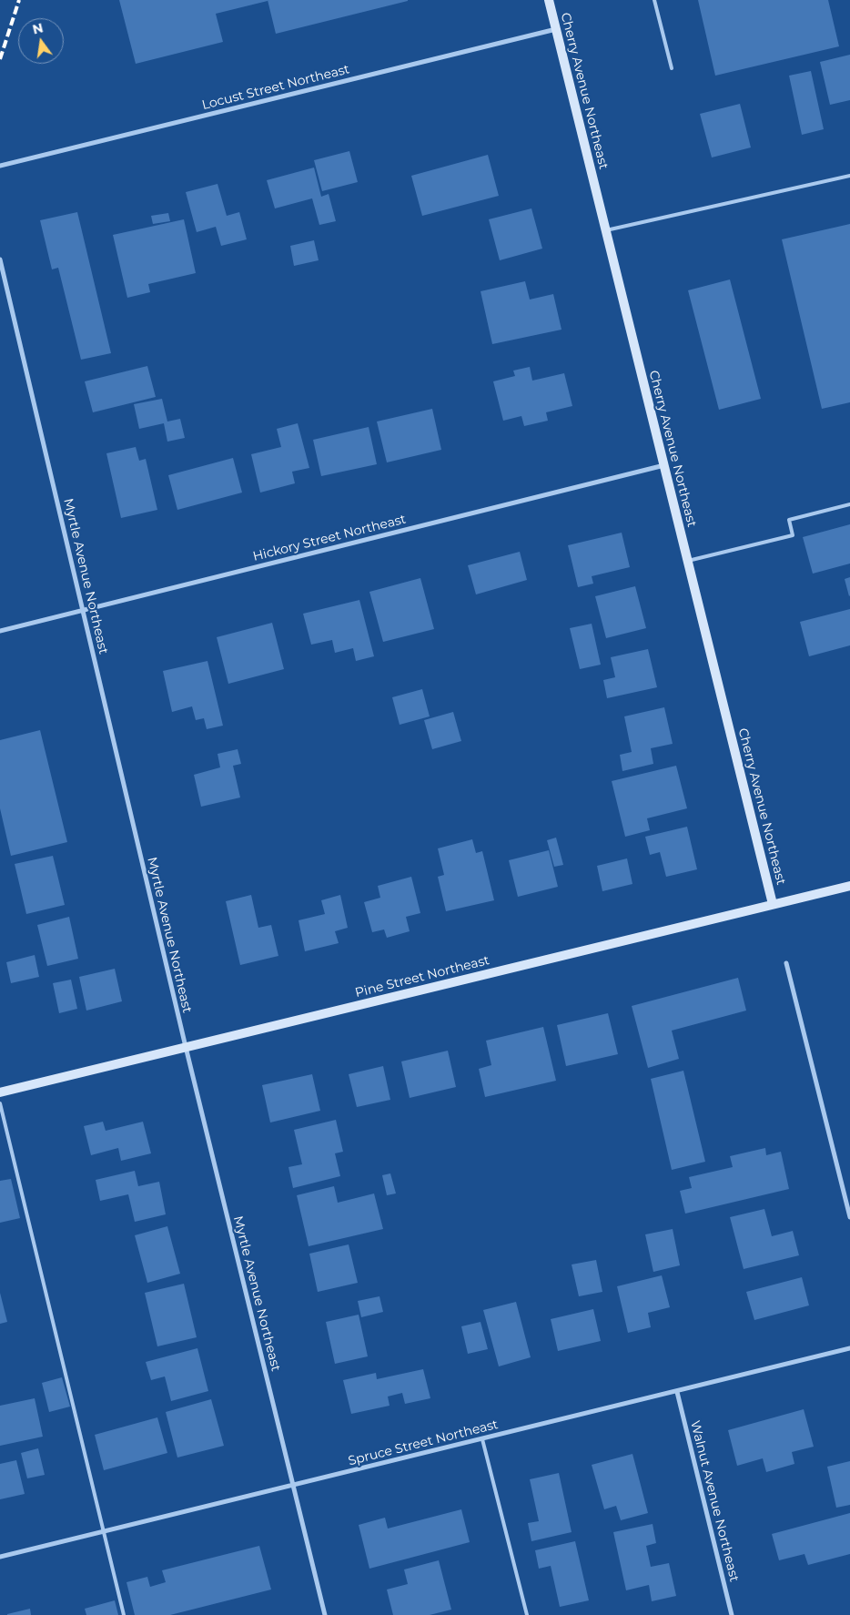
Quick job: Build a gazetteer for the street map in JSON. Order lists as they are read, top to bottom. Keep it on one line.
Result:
{"streets":{"main road":["Cherry Avenue Northeast","Pine Street Northeast"],"street":["Locust Street Northeast","Hickory Street Northeast","Myrtle Avenue Northeast","Spruce Street Northeast","Walnut Avenue Northeast"]},"crossings":[["Locust Street Northeast","Cherry Avenue Northeast"],["Cherry Avenue Northeast","Hickory Street Northeast"],["Cherry Avenue Northeast","Pine Street Northeast"],["Hickory Street Northeast","Myrtle Avenue Northeast"],["Myrtle Avenue Northeast","Pine Street Northeast"],["Myrtle Avenue Northeast","Spruce Street Northeast"],["Spruce Street Northeast","Walnut Avenue Northeast"]],"north":"top"}
